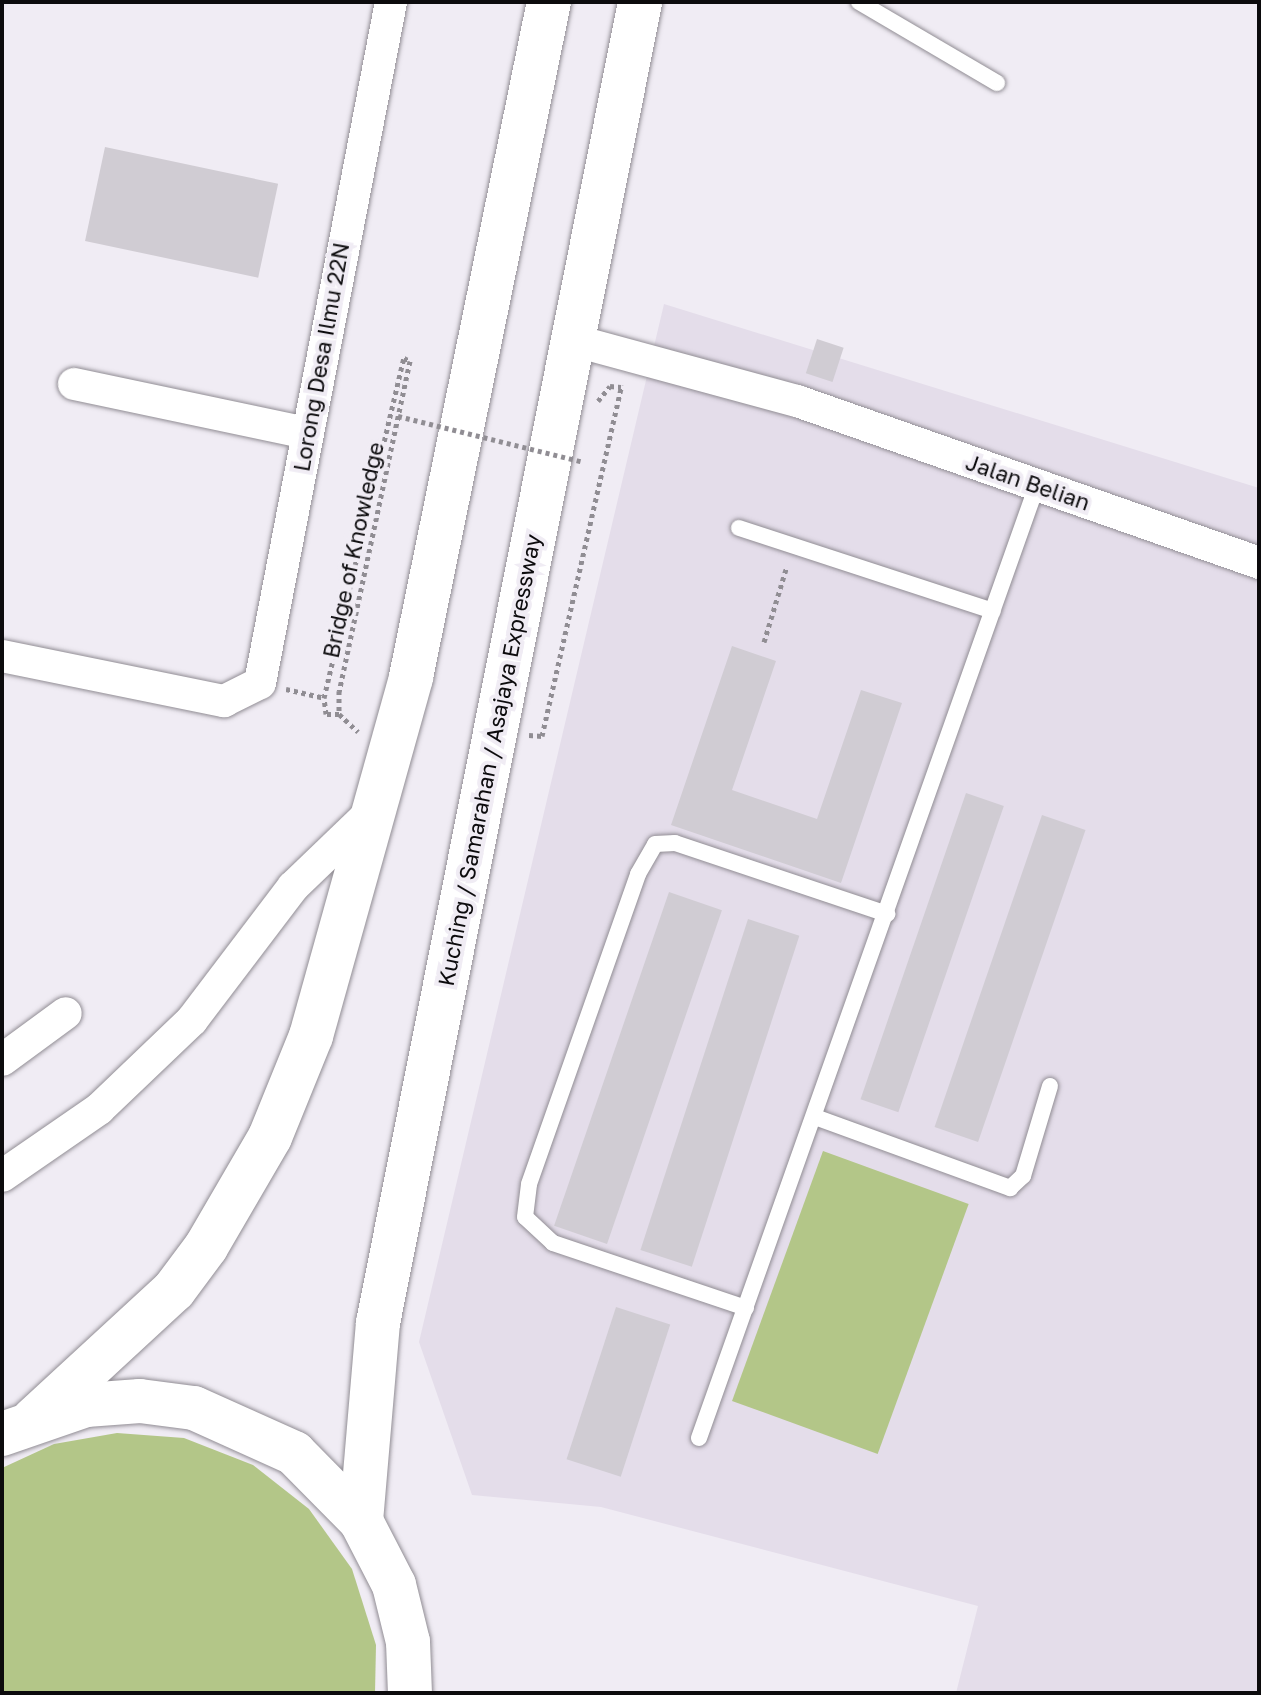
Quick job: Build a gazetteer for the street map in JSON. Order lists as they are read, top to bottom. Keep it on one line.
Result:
{"streets":{"highway":["Kuching / Samarahan / Asajaya Expressway"],"street":["Lorong Desa Ilmu 22N","Jalan Belian"],"path":["Bridge of Knowledge"]},"crossings":[["Jalan Belian","Kuching / Samarahan / Asajaya Expressway"]]}
